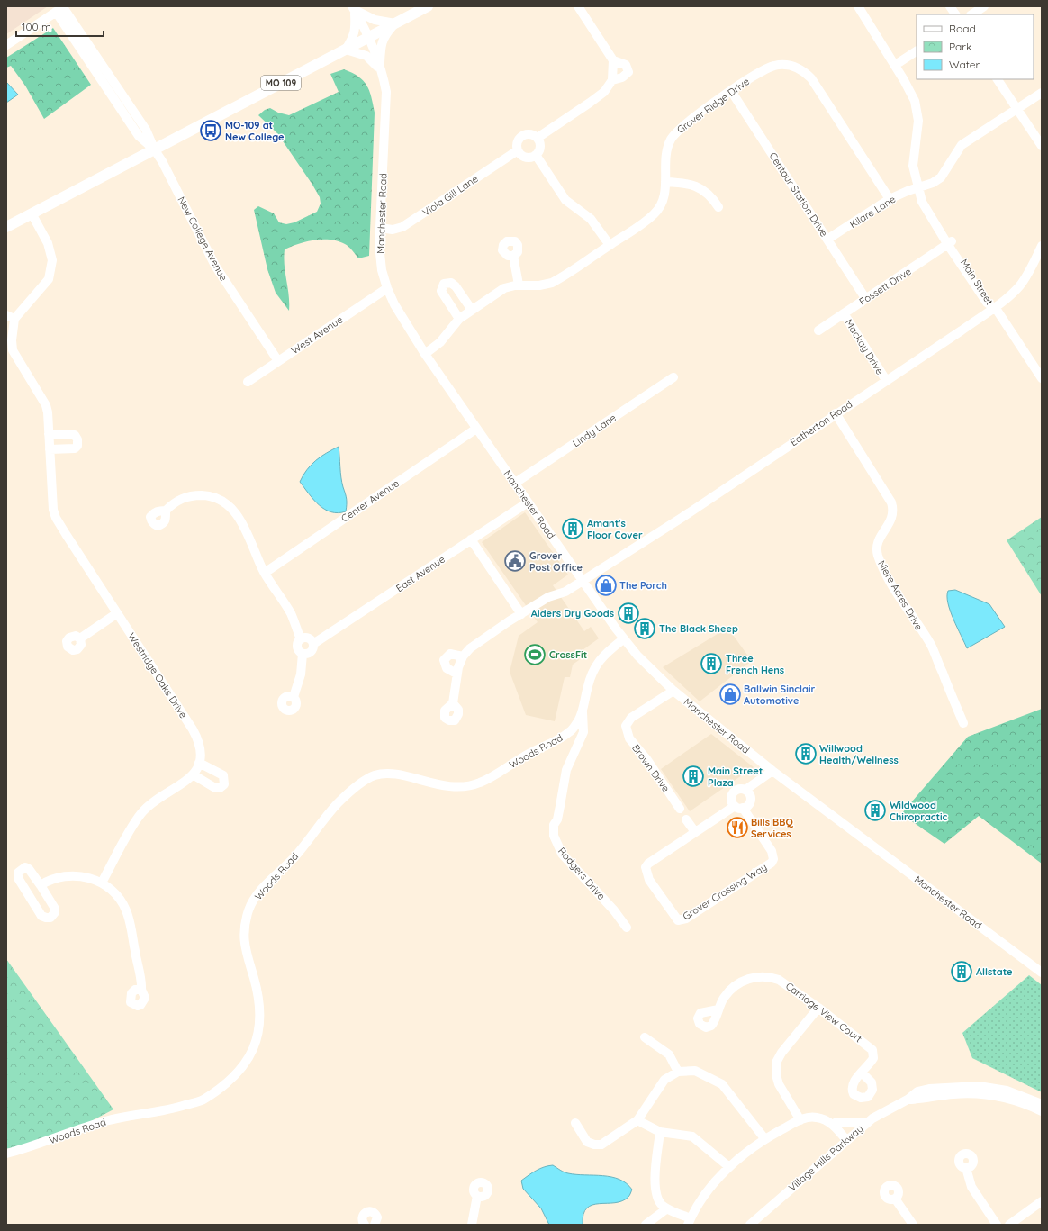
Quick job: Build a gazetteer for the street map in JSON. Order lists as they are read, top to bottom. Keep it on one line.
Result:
{"streets":{"main road":["MO 109"],"street":["Grover Ridge Drive","Centaur Station Drive","Viola Gill Lane","Kilare Lane","Manchester Road","New College Avenue","Main Street","Fossett Drive","West Avenue","Mackay Drive","Eatherton Road","Lindy Lane","Center Avenue","East Avenue","Niere Acres Drive","Westridge Oaks Drive","Woods Road","Brown Drive","Rodgers Drive","Grover Crossing Way","Carriage View Court","Village Hills Parkway"]},"crossings":[["MO 109","Manchester Road"],["MO 109","New College Avenue"],["MO 109","Westridge Oaks Drive"],["Grover Ridge Drive","Centaur Station Drive"],["Grover Ridge Drive","Kilare Lane"],["Grover Ridge Drive","Manchester Road"],["Centaur Station Drive","Kilare Lane"],["Centaur Station Drive","Fossett Drive"],["Viola Gill Lane","Manchester Road"],["Kilare Lane","Main Street"],["Manchester Road","West Avenue"],["Manchester Road","Eatherton Road"],["Manchester Road","Lindy Lane"],["Manchester Road","Center Avenue"],["Manchester Road","East Avenue"],["Manchester Road","Woods Road"],["Manchester Road","Brown Drive"],["New College Avenue","West Avenue"],["Main Street","Fossett Drive"],["Main Street","Eatherton Road"],["Fossett Drive","Mackay Drive"],["Mackay Drive","Eatherton Road"],["Eatherton Road","Niere Acres Drive"],["Woods Road","Rodgers Drive"]],"places":{"bus stop":["MO-109 at New College"],"building":["Amant's Floor Cover","Alders Dry Goods","The Black Sheep","Three French Hens","Willwood Health/Wellness","Main Street Plaza","Wildwood Chiropractic","Allstate"],"public building":["Grover Post Office"],"shop":["The Porch","Ballwin Sinclair Automotive"],"sports":["CrossFit"],"restaurant":["Bills BBQ Services"]},"legend":["Road","Park","Water"],"scale_bar":"100 m"}
